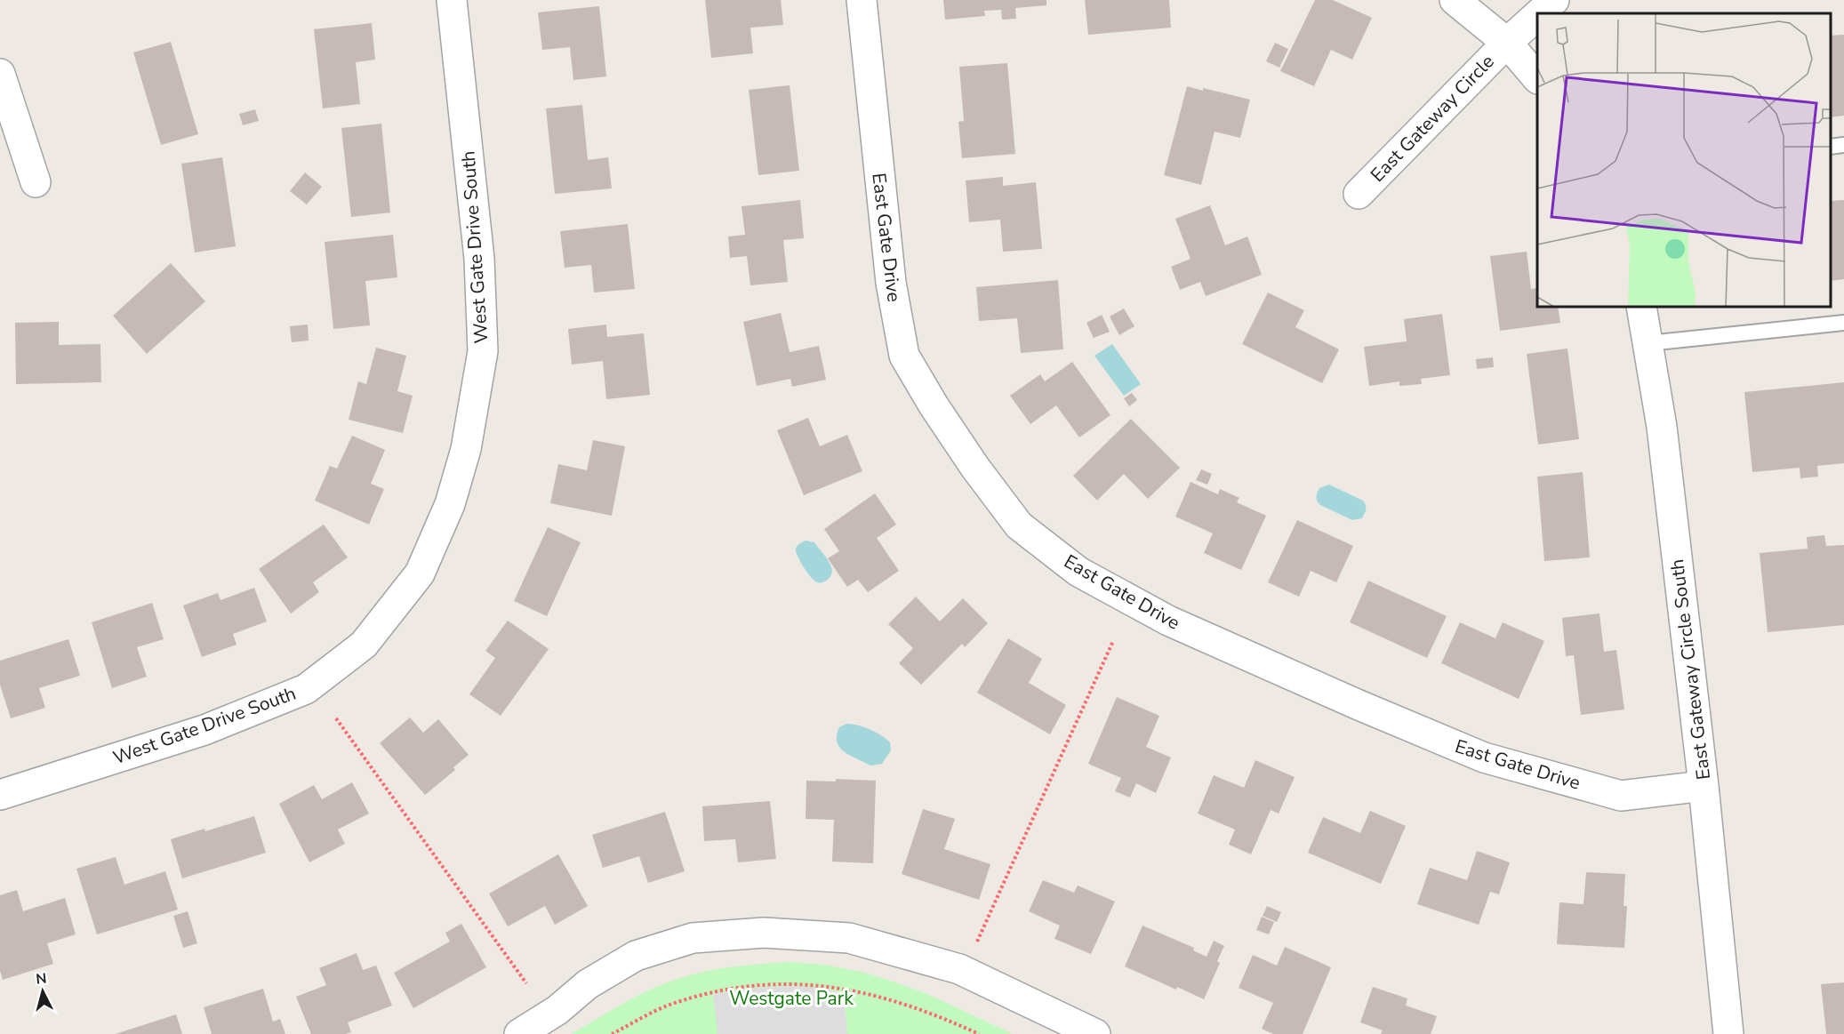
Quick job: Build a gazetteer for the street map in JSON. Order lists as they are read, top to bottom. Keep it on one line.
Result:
{"streets":{"street":["East Gateway Circle","East Gate Drive","West Gate Drive South","East Gateway Circle South"]},"crossings":[["East Gate Drive","East Gateway Circle South"]],"parks":["Westgate Park"],"north":"top"}
